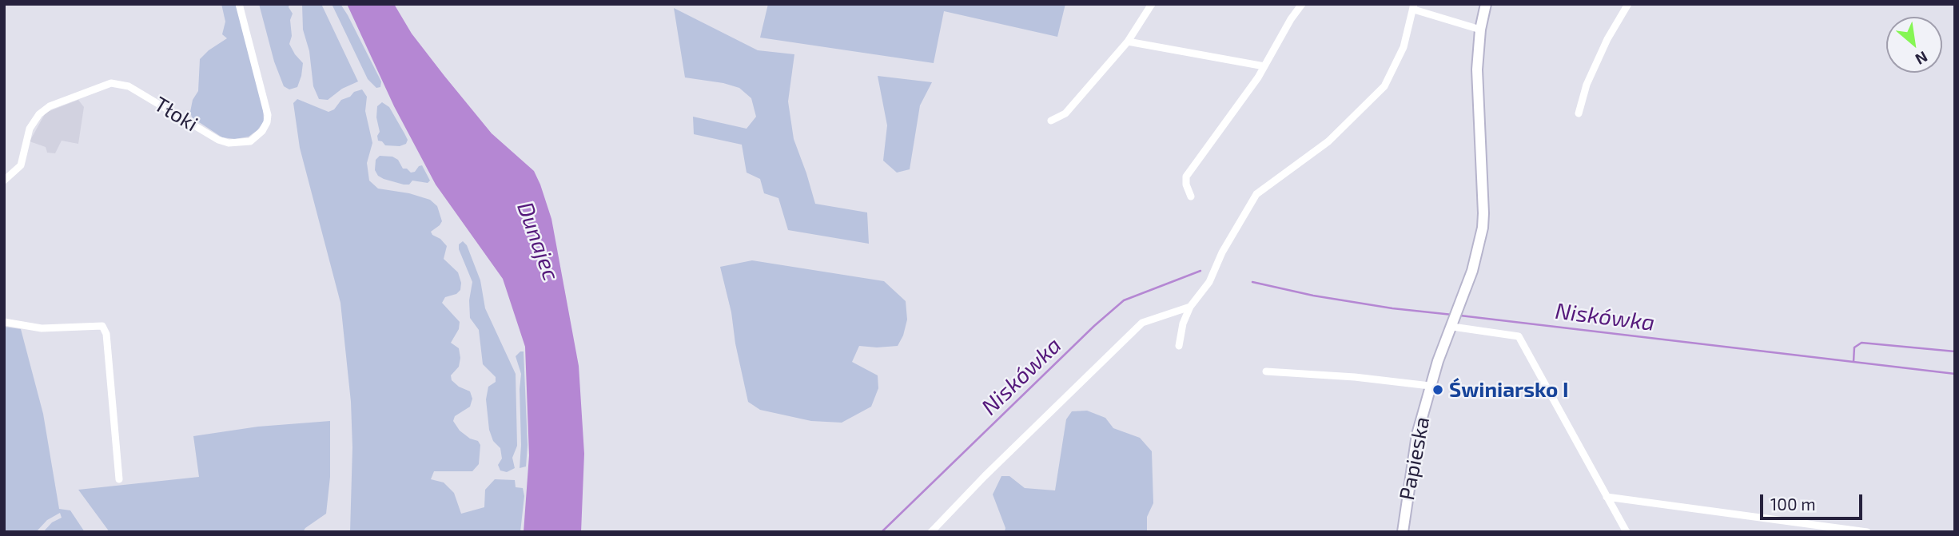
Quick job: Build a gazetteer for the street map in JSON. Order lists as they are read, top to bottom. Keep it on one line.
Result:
{"streets":{"street":["Tłoki","Papieska"]},"water":["Dunajec","Niskówka"],"places":["Świniarsko I"],"scale_bar":"100 m","north":"bottom right"}
